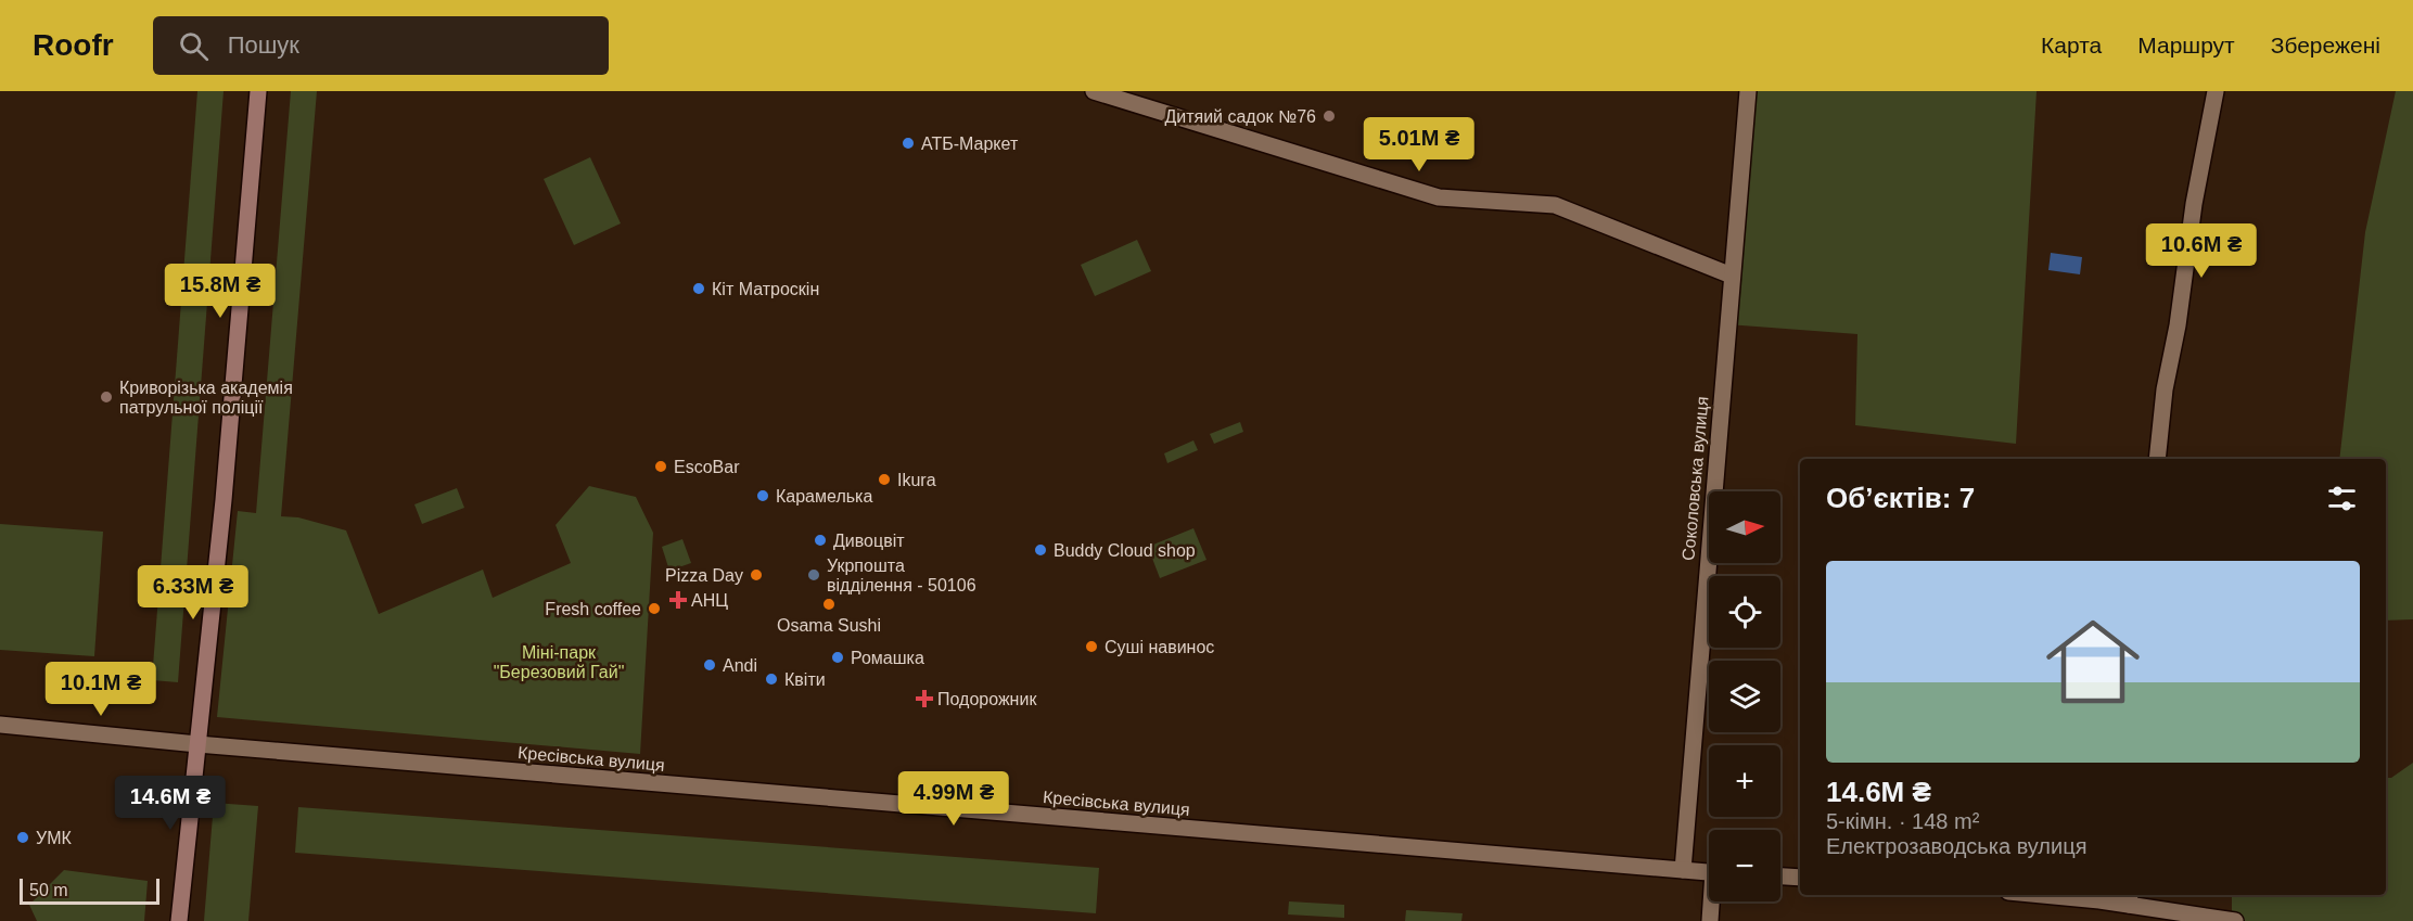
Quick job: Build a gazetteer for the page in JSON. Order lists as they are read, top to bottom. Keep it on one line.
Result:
{"streets":{"street":["Соколовська вулиця","Кресівська вулиця"]},"crossings":[["Соколовська вулиця","Кресівська вулиця"]],"parks":["Міні-парк \"Березовий Гай\""],"places":{"other":["Дитяий садок №76","АТБ-Маркет","Кiт Матроскін","Криворізька академія патрульної поліції","EscoBar","Ikura","Карамелька","Дивоцвіт","Buddy Cloud shop","Pizza Day","Укрпошта відділення - 50106","Osama Sushi","Fresh coffee","Суші навинос","Ромашка","Andi","Квіти","УМК"],"health":["АНЦ","Подорожник"]},"scale_bar":"50 m","north":"right","page":{"header":"Roofr","search":"Пошук","nav":["Карта","Маршрут","Збережені"],"price":["5.01M ₴","10.6M ₴","15.8M ₴","6.33M ₴","10.1M ₴","4.99M ₴","14.6M ₴"],"heading":"Об’єктів: 7","map_buttons":["+","−"],"list":[{"name":"14.6M ₴","note":"5-кімн. · 148 m² · Електрозаводська вулиця"}],"scale":"50 m"}}
